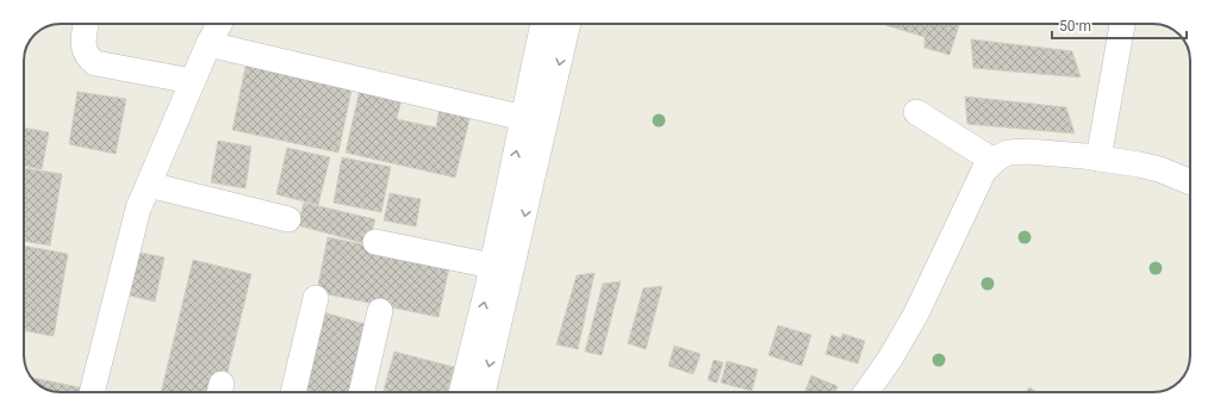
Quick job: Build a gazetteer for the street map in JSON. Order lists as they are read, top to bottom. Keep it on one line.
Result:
{"scale_bar":"50 m"}
